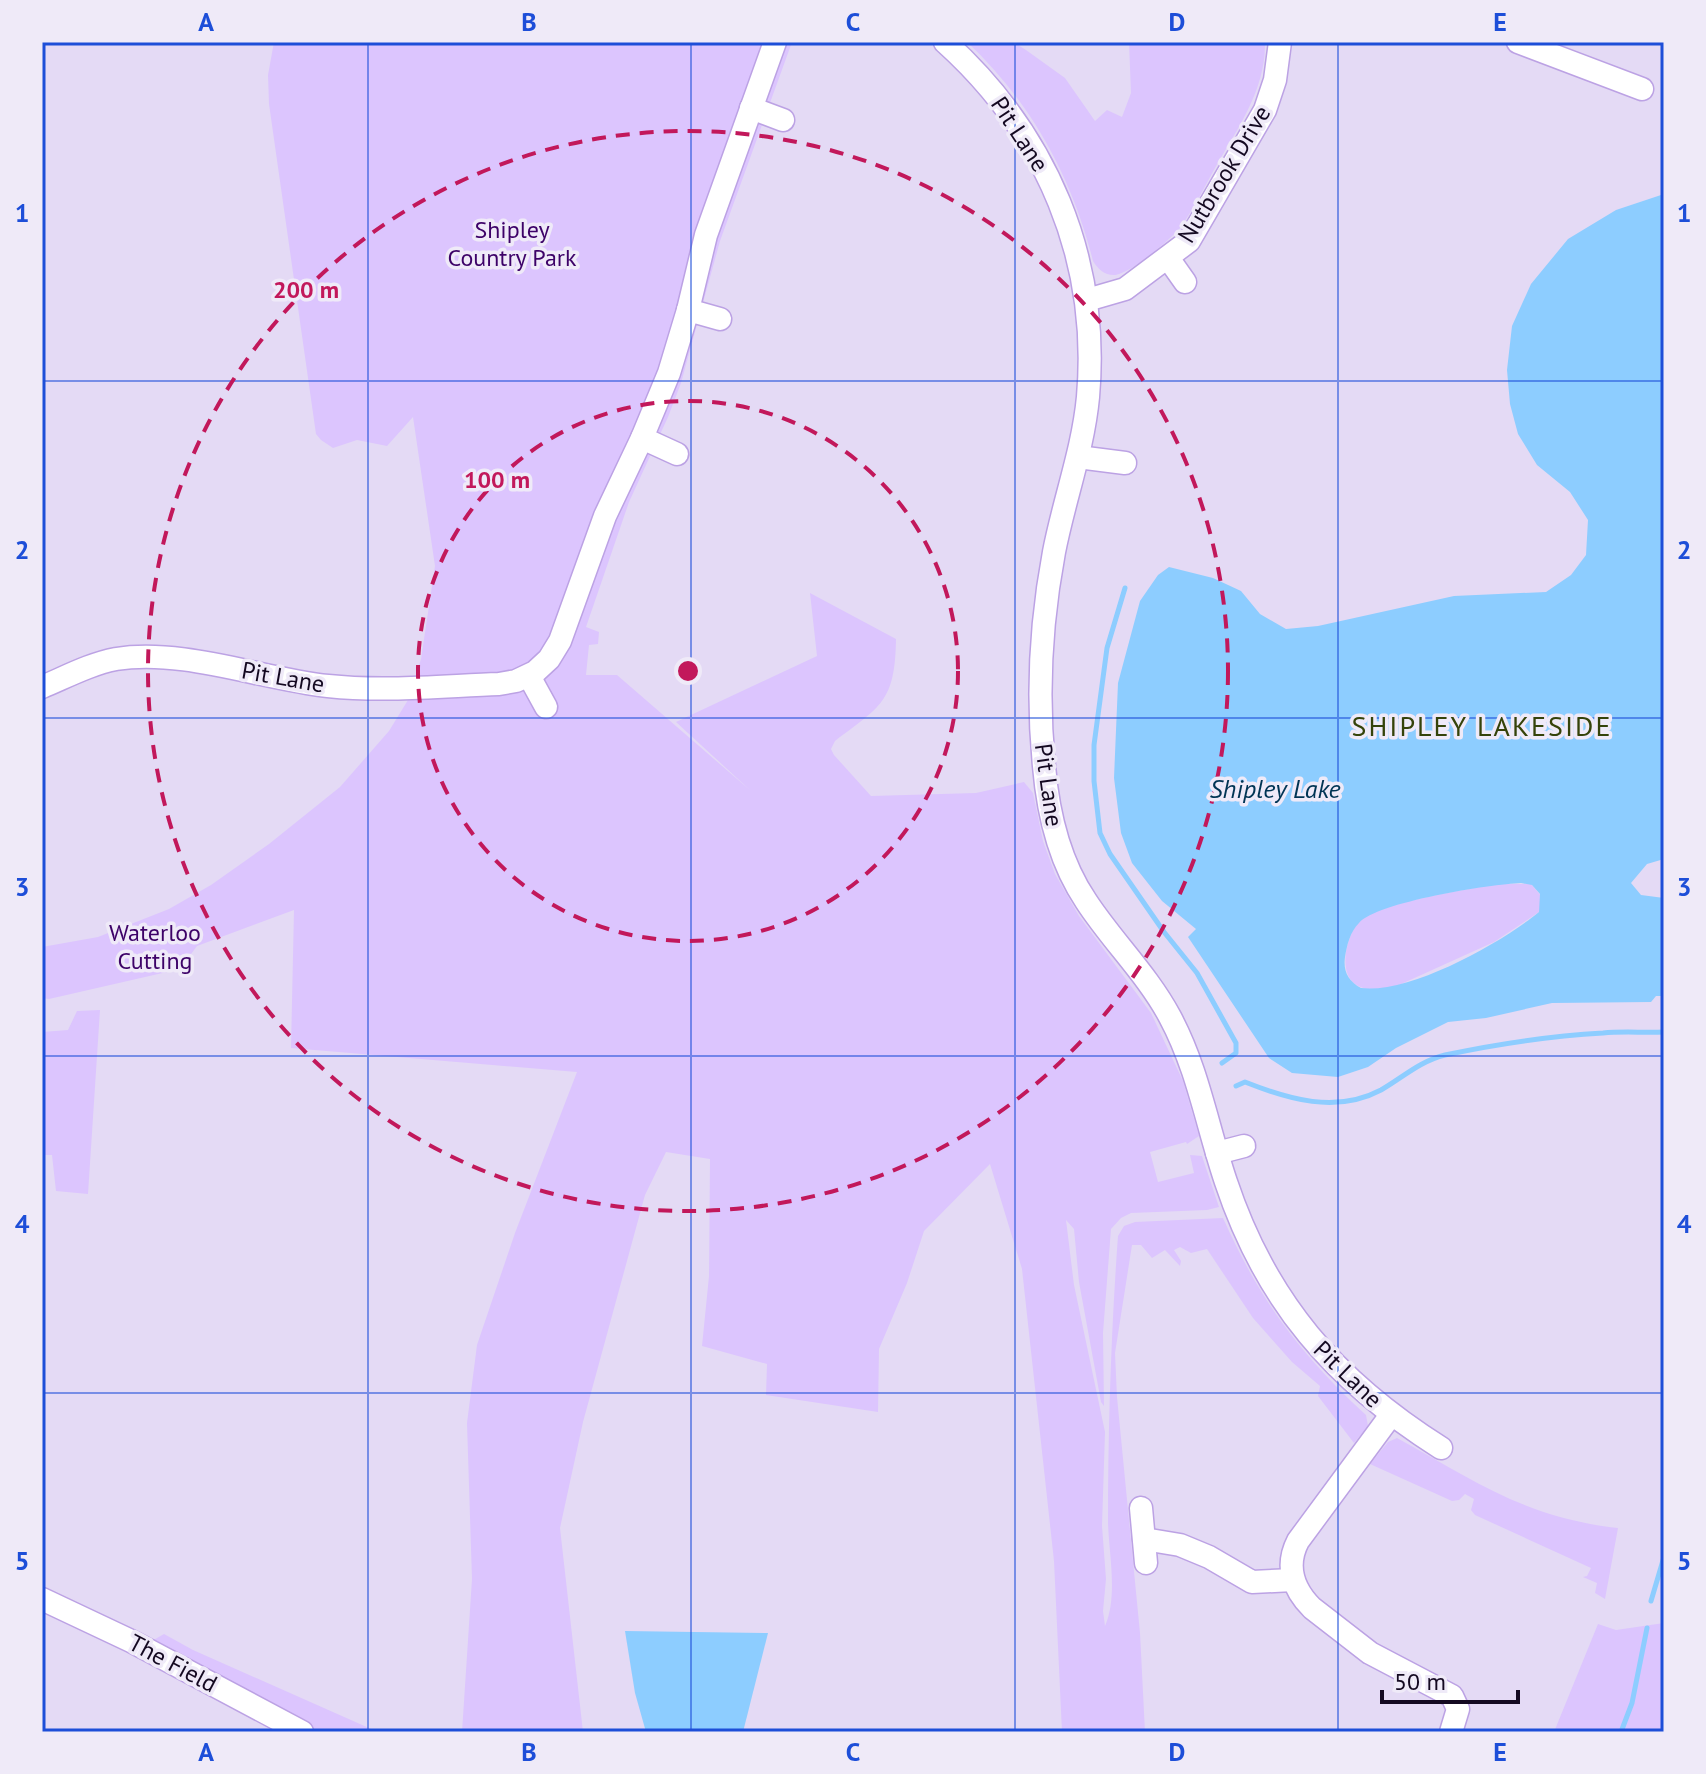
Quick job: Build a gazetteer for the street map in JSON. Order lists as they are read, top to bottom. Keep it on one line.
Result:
{"streets":{"street":["Pit Lane","Nutbrook Drive","The Field"]},"crossings":[["Pit Lane","Nutbrook Drive"]],"districts":["SHIPLEY LAKESIDE"],"water":["Shipley Lake"],"parks":["Shipley Country Park","Waterloo Cutting"],"scale_bar":"50 m","grid":{"columns":["A","B","C","D","E"],"rows":["1","2","3","4","5"]},"rings":["200 m","100 m"]}
